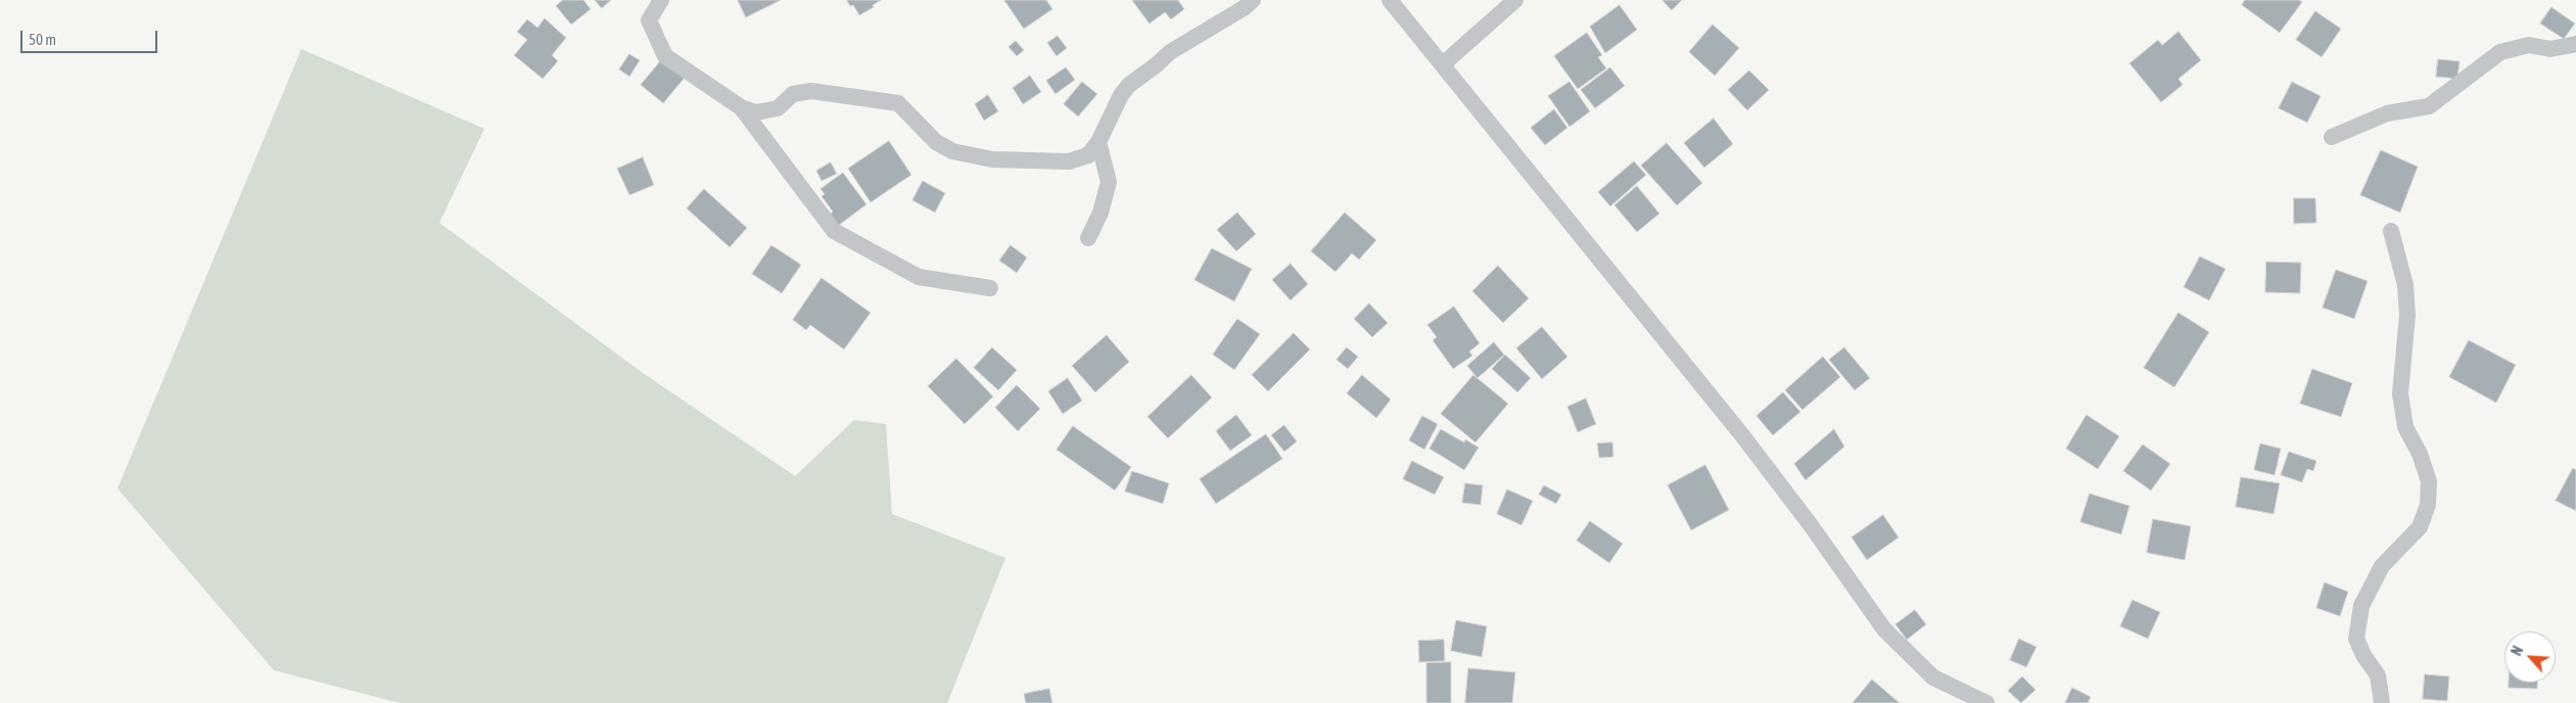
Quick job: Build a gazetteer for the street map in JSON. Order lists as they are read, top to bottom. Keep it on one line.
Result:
{"scale_bar":"50 m","north":"top left"}
